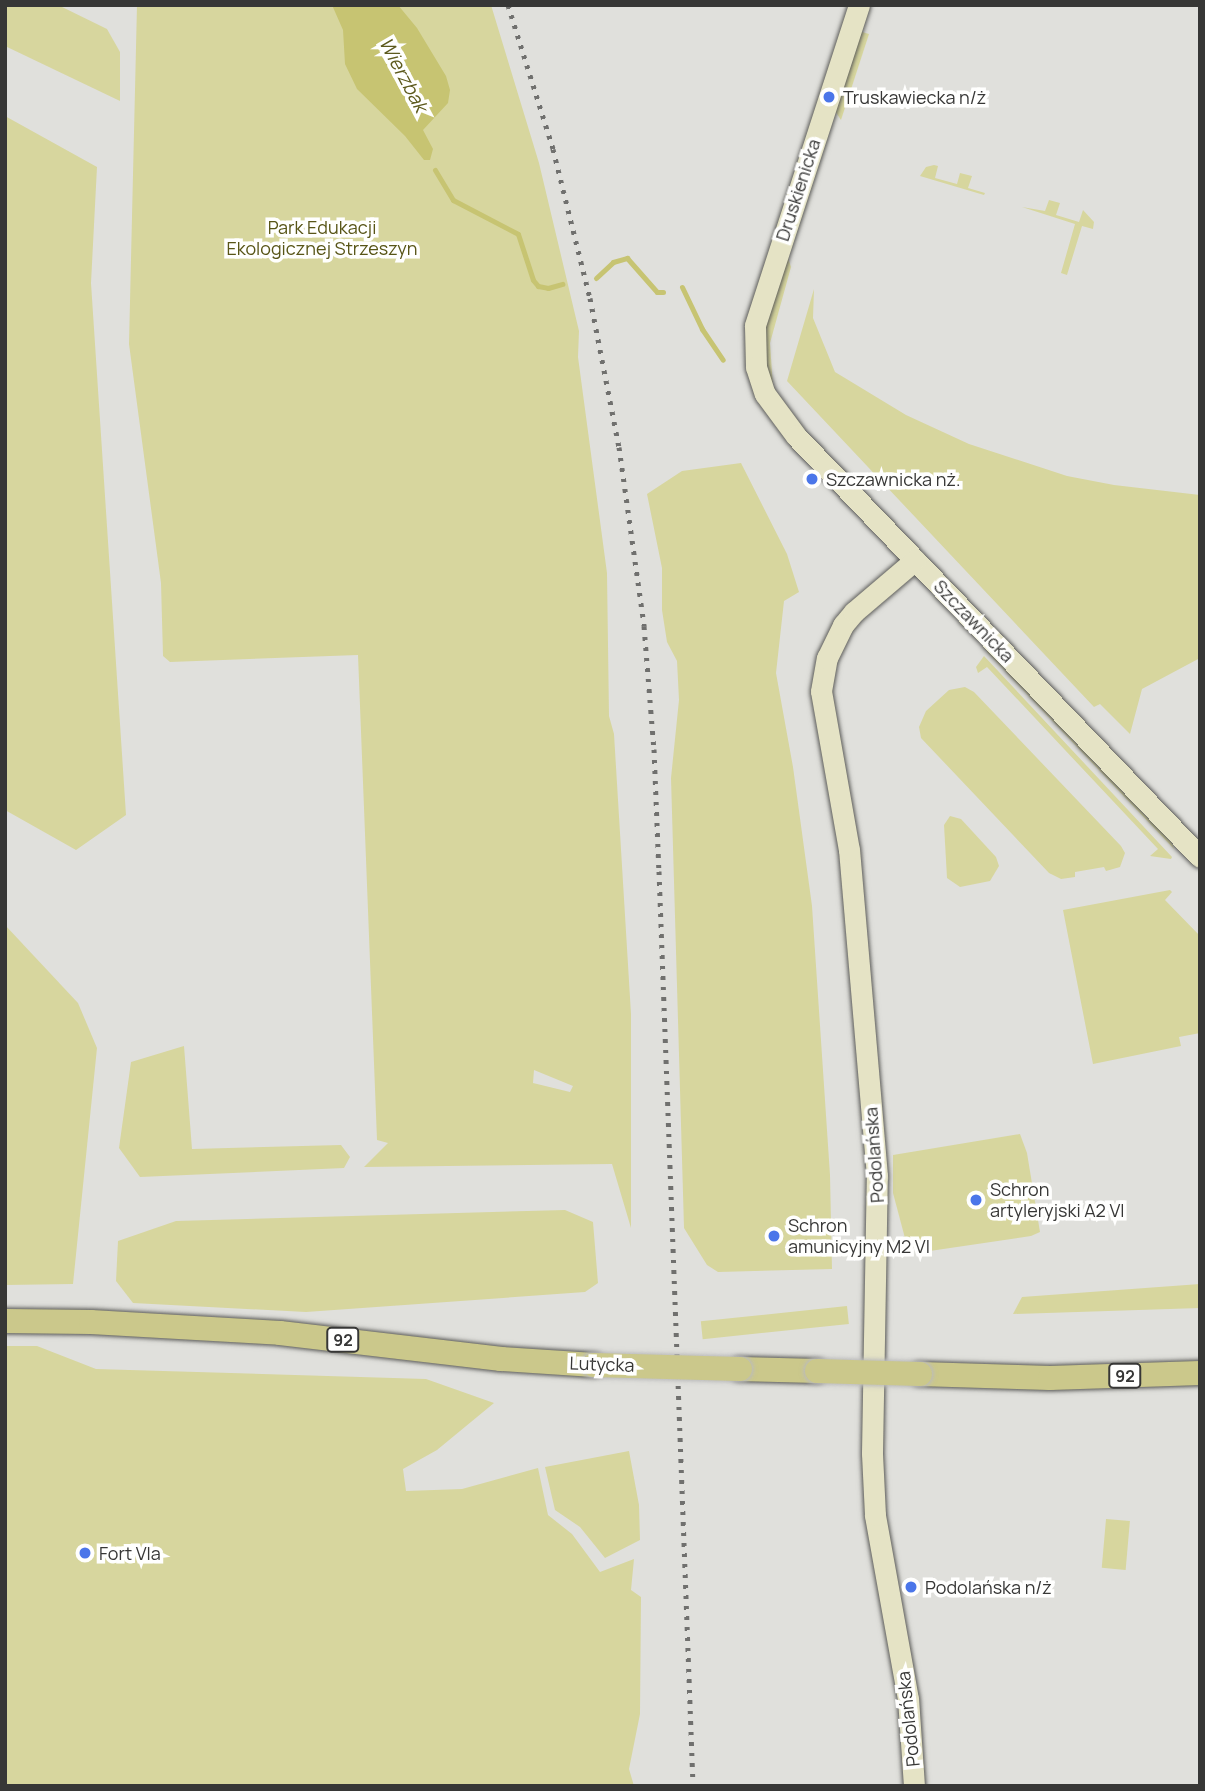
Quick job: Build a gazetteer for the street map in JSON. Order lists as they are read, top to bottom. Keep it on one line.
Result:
{"streets":{"main road":["92","Lutycka"],"street":["Druskienicka","Szczawnicka","Podolańska"]},"crossings":[["Druskienicka","Szczawnicka"],["Szczawnicka","Podolańska"]],"water":["Wierzbak"],"parks":["Park Edukacji Ekologicznej Strzeszyn"],"places":["Truskawiecka n/ż","Szczawnicka nż.","Schron artyleryjski A2 VI","Schron amunicyjny M2 VI","Fort VIa","Podolańska n/ż"]}
